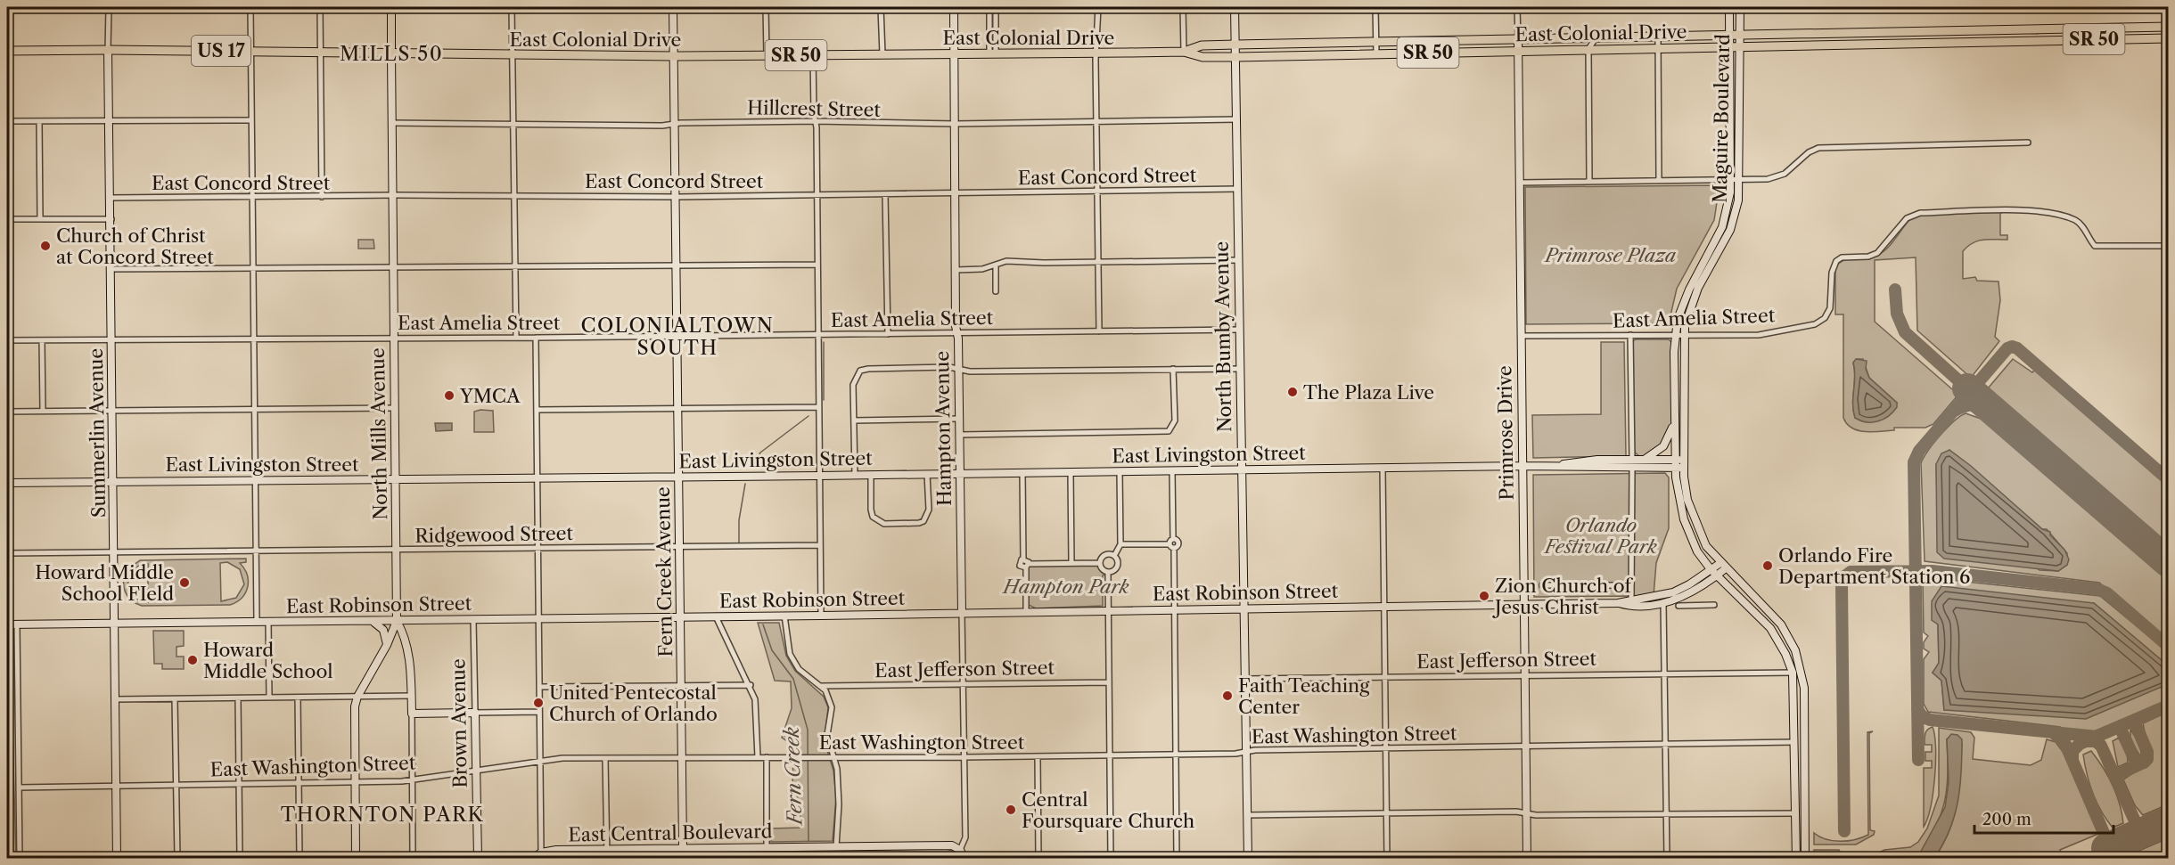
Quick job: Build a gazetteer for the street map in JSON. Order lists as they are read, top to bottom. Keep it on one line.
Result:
{"streets":{"highway":["East Colonial Drive","SR 50","US 17"],"main road":["North Mills Avenue"],"street":["Hillcrest Street","Maguire Boulevard","East Concord Street","East Amelia Street","North Bumby Avenue","Hampton Avenue","Summerlin Avenue","Primrose Drive","East Livingston Street","Ridgewood Street","Fern Creek Avenue","East Robinson Street","East Jefferson Street","Brown Avenue","East Washington Street","East Central Boulevard"]},"crossings":[["East Colonial Drive","Maguire Boulevard"],["East Colonial Drive","North Bumby Avenue"],["East Colonial Drive","Hampton Avenue"],["East Colonial Drive","Summerlin Avenue"],["East Colonial Drive","Primrose Drive"],["East Colonial Drive","North Mills Avenue"],["East Colonial Drive","Fern Creek Avenue"],["Hillcrest Street","North Bumby Avenue"],["Hillcrest Street","Hampton Avenue"],["Hillcrest Street","North Mills Avenue"],["Hillcrest Street","Fern Creek Avenue"],["Maguire Boulevard","East Amelia Street"],["Maguire Boulevard","East Livingston Street"],["Maguire Boulevard","East Robinson Street"],["East Concord Street","North Bumby Avenue"],["East Concord Street","Hampton Avenue"],["East Concord Street","Summerlin Avenue"],["East Concord Street","North Mills Avenue"],["East Concord Street","Fern Creek Avenue"],["East Amelia Street","North Bumby Avenue"],["East Amelia Street","Hampton Avenue"],["East Amelia Street","Summerlin Avenue"],["East Amelia Street","Primrose Drive"],["East Amelia Street","North Mills Avenue"],["East Amelia Street","Fern Creek Avenue"],["North Bumby Avenue","East Livingston Street"],["North Bumby Avenue","East Robinson Street"],["North Bumby Avenue","East Jefferson Street"],["North Bumby Avenue","East Washington Street"],["Hampton Avenue","East Livingston Street"],["Hampton Avenue","East Robinson Street"],["Hampton Avenue","East Jefferson Street"],["Hampton Avenue","East Washington Street"],["Hampton Avenue","East Central Boulevard"],["Summerlin Avenue","East Livingston Street"],["Summerlin Avenue","Ridgewood Street"],["Summerlin Avenue","East Robinson Street"],["Summerlin Avenue","East Washington Street"],["Primrose Drive","East Livingston Street"],["Primrose Drive","East Robinson Street"],["Primrose Drive","East Jefferson Street"],["Primrose Drive","East Washington Street"],["North Mills Avenue","East Livingston Street"],["North Mills Avenue","Ridgewood Street"],["North Mills Avenue","East Robinson Street"],["North Mills Avenue","East Washington Street"],["East Livingston Street","Fern Creek Avenue"],["Ridgewood Street","Fern Creek Avenue"],["Fern Creek Avenue","East Robinson Street"],["Fern Creek Avenue","East Washington Street"],["Fern Creek Avenue","East Central Boulevard"],["East Robinson Street","Brown Avenue"],["Brown Avenue","East Washington Street"]],"districts":["MILLS 50","COLONIALTOWN SOUTH","THORNTON PARK"],"water":["Fern Creek"],"parks":["Primrose Plaza","Orlando Festival Park","Hampton Park"],"places":["Church of Christ at Concord Street","The Plaza Live","YMCA","Orlando Fire Department Station 6","Howard Middle School FIeld","Zion Church of Jesus Christ","Howard Middle School","Faith Teaching Center","United Pentecostal Church of Orlando","Central Foursquare Church"],"scale_bar":"200 m"}
